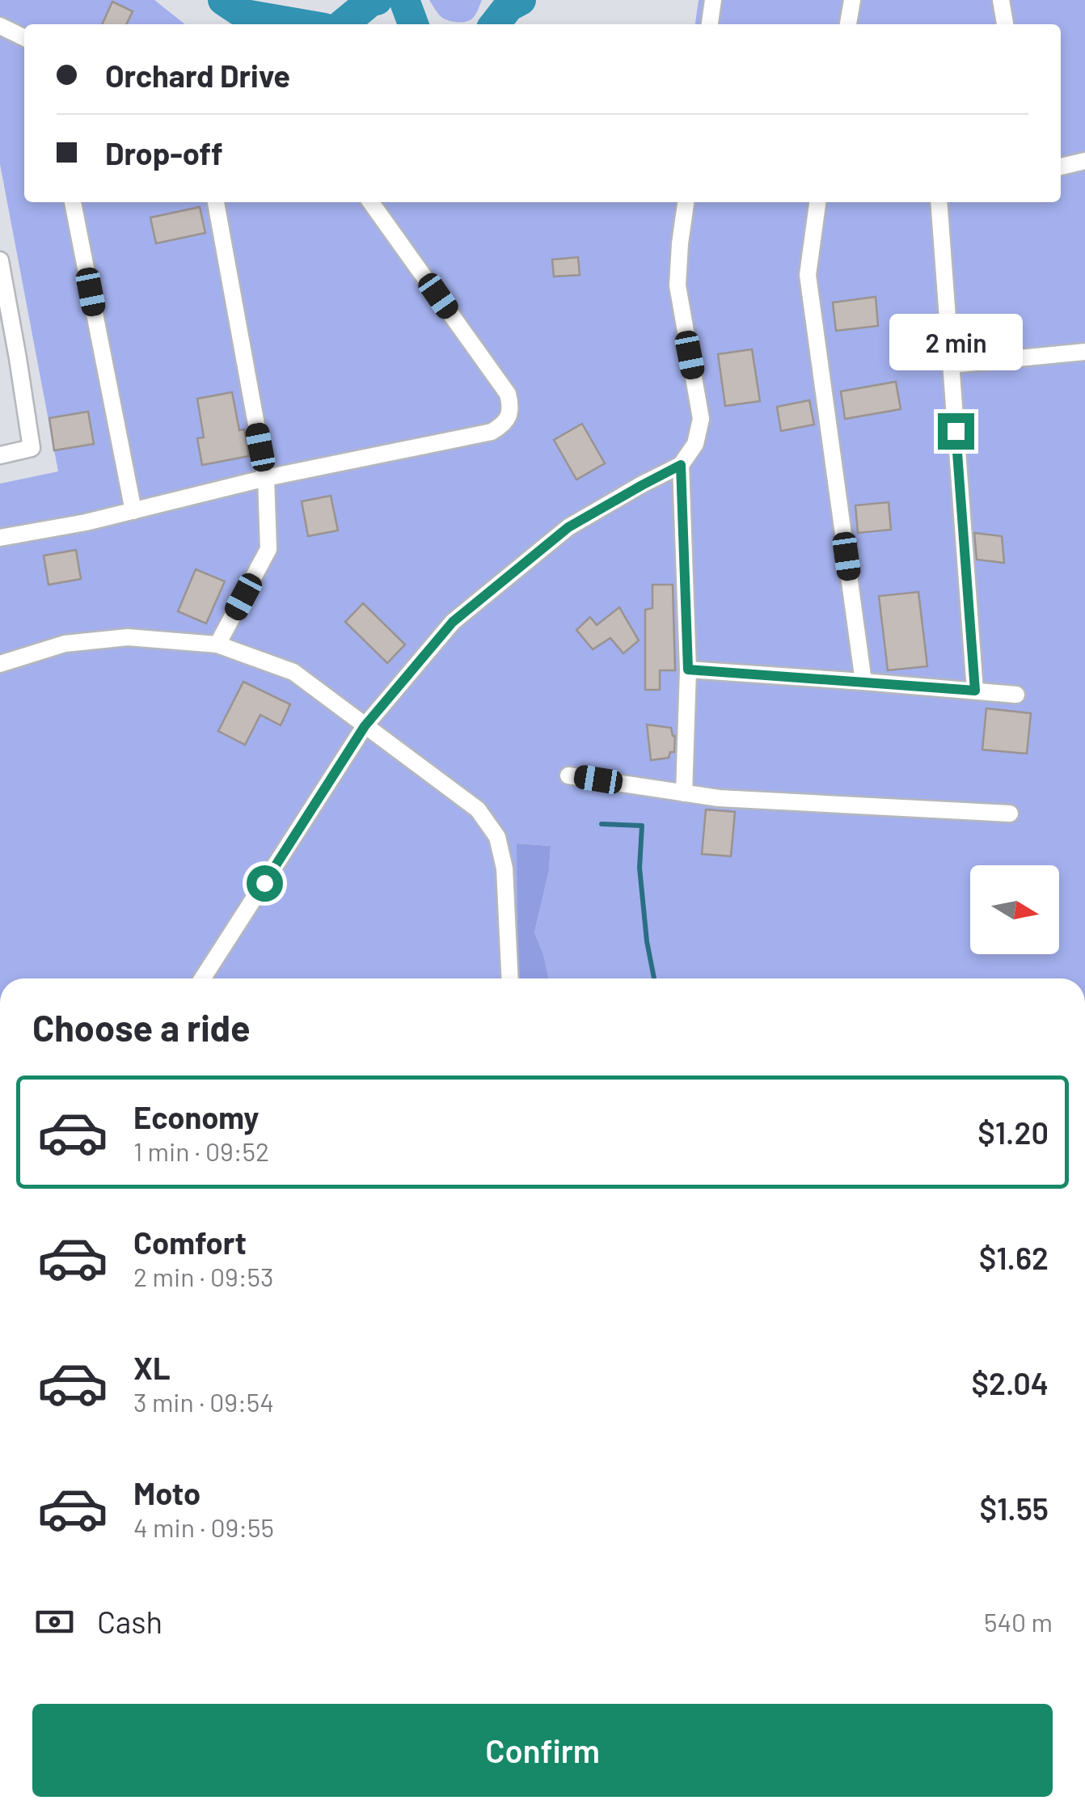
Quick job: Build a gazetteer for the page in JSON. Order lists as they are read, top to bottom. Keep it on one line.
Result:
{"north":"right","page":{"banner":["Orchard Drive","Drop-off"],"bubble":"2 min","heading":"Choose a ride","list":[{"name":"Economy","note":"1 min · 09:52","value":"$1.20"},{"name":"Comfort","note":"2 min · 09:53","value":"$1.62"},{"name":"XL","note":"3 min · 09:54","value":"$2.04"},{"name":"Moto","note":"4 min · 09:55","value":"$1.55"}],"pay":["Cash","540 m"],"buttons":"Confirm"}}
